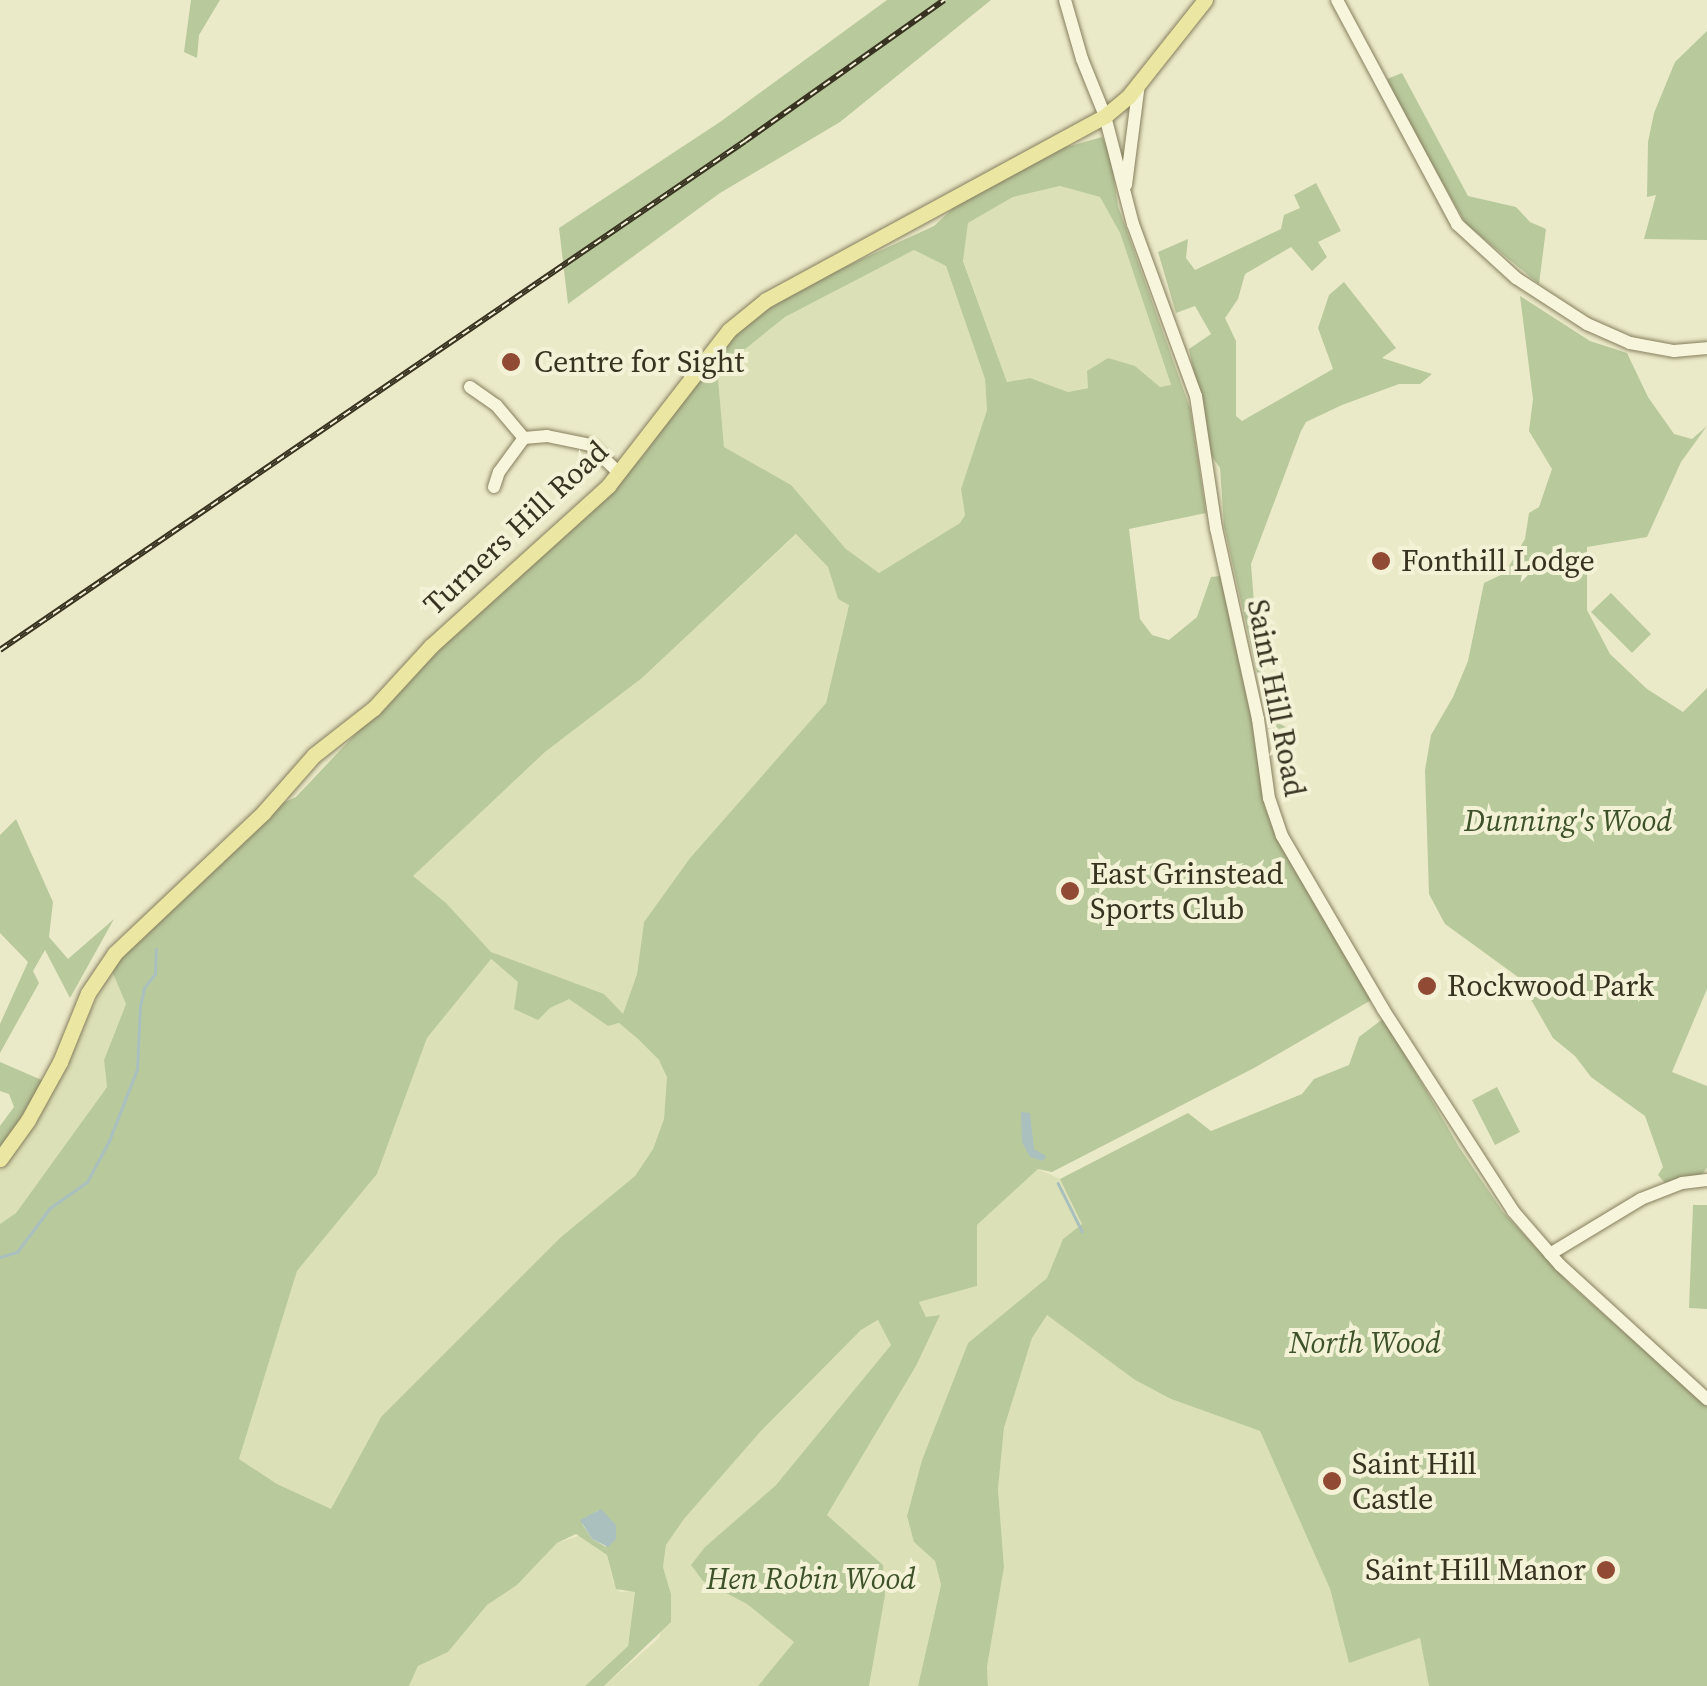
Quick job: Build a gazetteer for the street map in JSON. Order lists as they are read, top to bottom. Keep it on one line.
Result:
{"streets":{"main road":["Turners Hill Road"],"street":["Saint Hill Road"]},"crossings":[["Turners Hill Road","Saint Hill Road"]],"parks":["Dunning's Wood","North Wood","Hen Robin Wood"],"places":["Centre for Sight","Fonthill Lodge","East Grinstead Sports Club","Rockwood Park","Saint Hill Castle","Saint Hill Manor"]}
